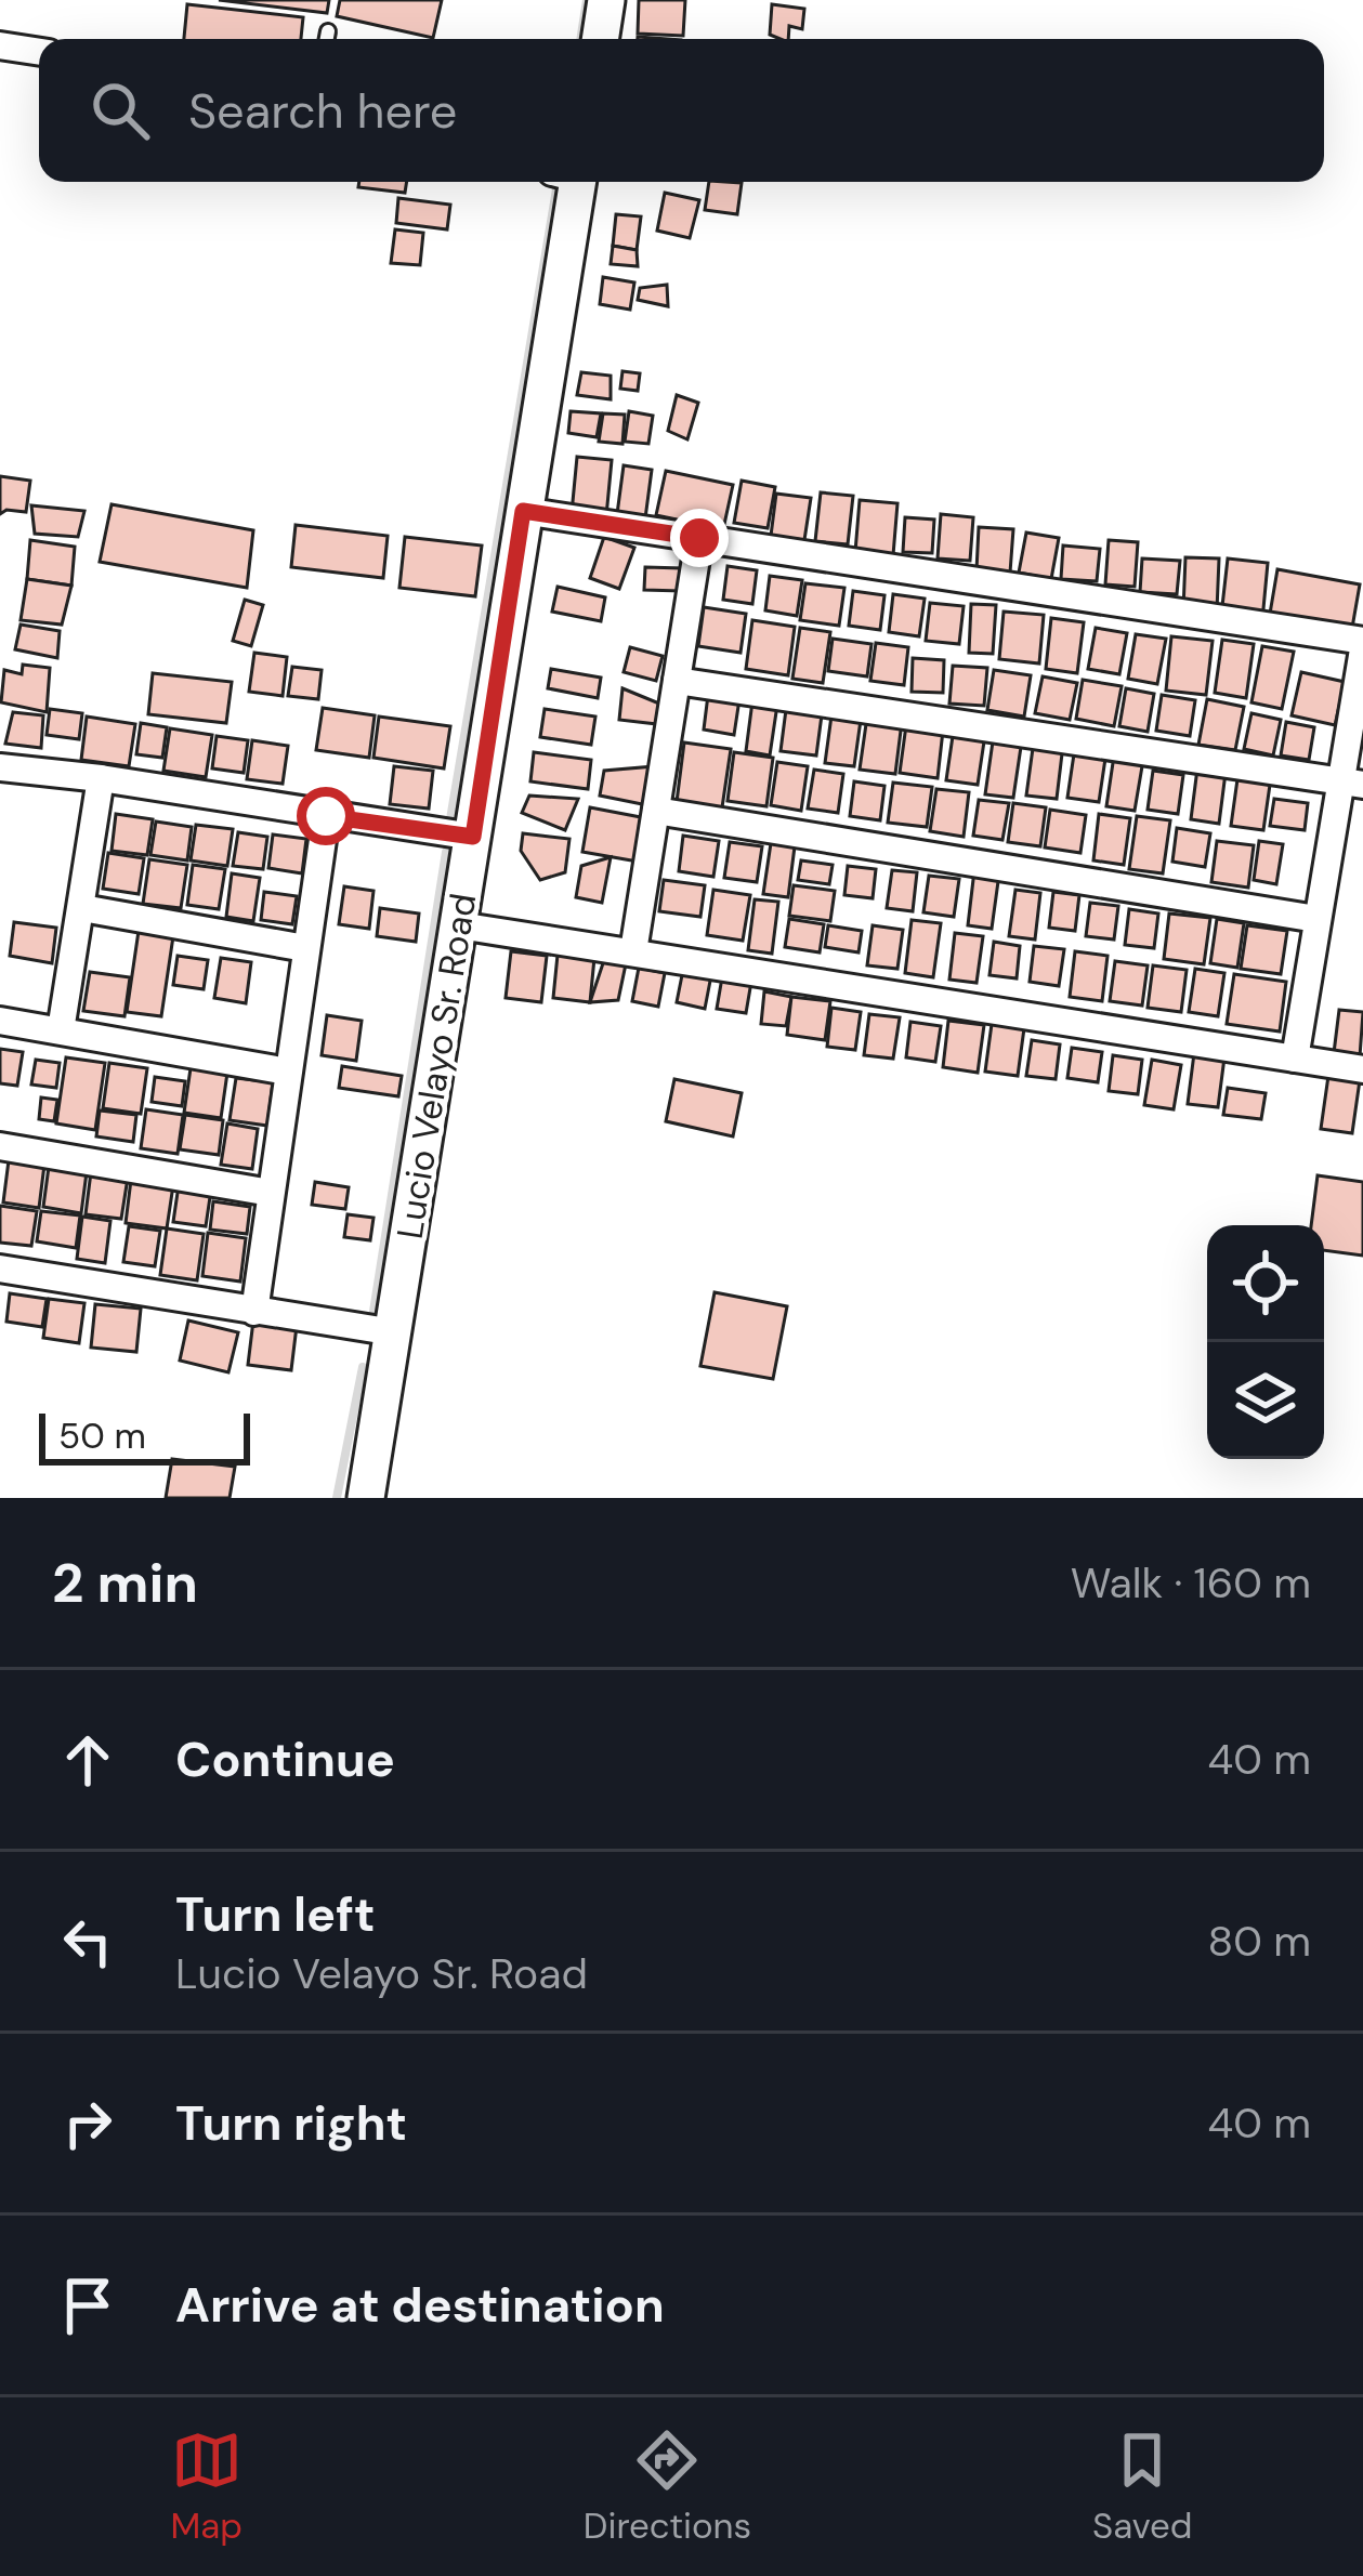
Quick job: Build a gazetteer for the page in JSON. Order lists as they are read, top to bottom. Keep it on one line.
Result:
{"streets":{"main road":["Lucio Velayo Sr. Road"]},"scale_bar":"50 m","page":{"search":"Search here","scale":"50 m","heading":["2 min","Walk · 160 m"],"list":[["Continue","40 m"],["Turn left","Lucio Velayo Sr. Road","80 m"],["Turn right","40 m"],"Arrive at destination"],"nav":["Map","Directions","Saved"]}}
